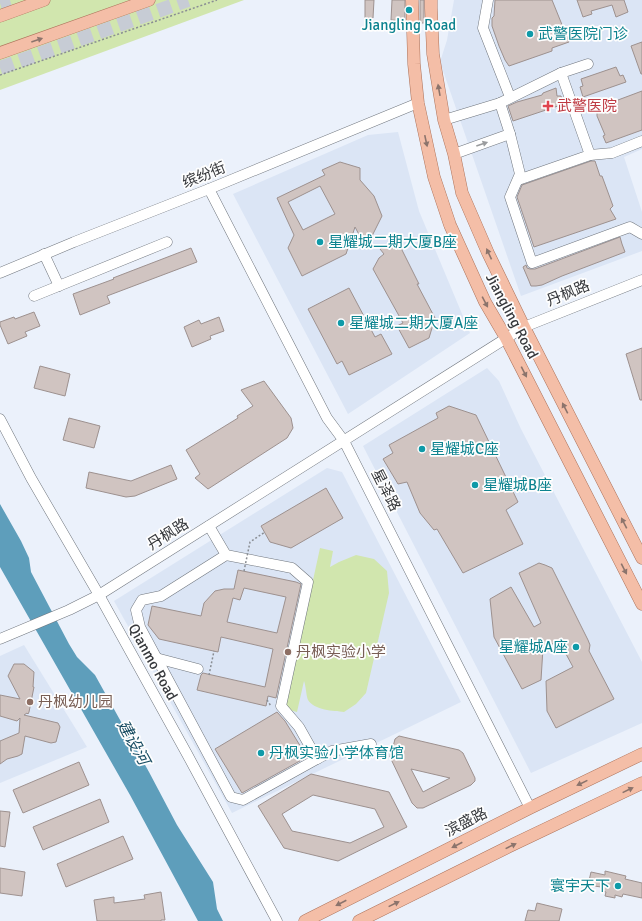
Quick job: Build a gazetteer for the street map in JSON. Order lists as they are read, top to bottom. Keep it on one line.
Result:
{"streets":{"main road":["Jiangling Road","滨盛路"],"street":["缤纷街","丹枫路","星泽路","Qianmo Road"]},"crossings":[["缤纷街","Jiangling Road"],["缤纷街","星泽路"],["丹枫路","Jiangling Road"],["丹枫路","星泽路"],["丹枫路","Qianmo Road"],["星泽路","滨盛路"]],"water":["建设河"],"places":{"other":["Jiangling Road","武警医院门诊","星耀城二期大厦B座","星耀城二期大厦A座","星耀城C座","星耀城B座","星耀城A座","丹枫实验小学","丹枫幼儿园","丹枫实验小学体育馆","寰宇天下"],"health":["武警医院"]}}
